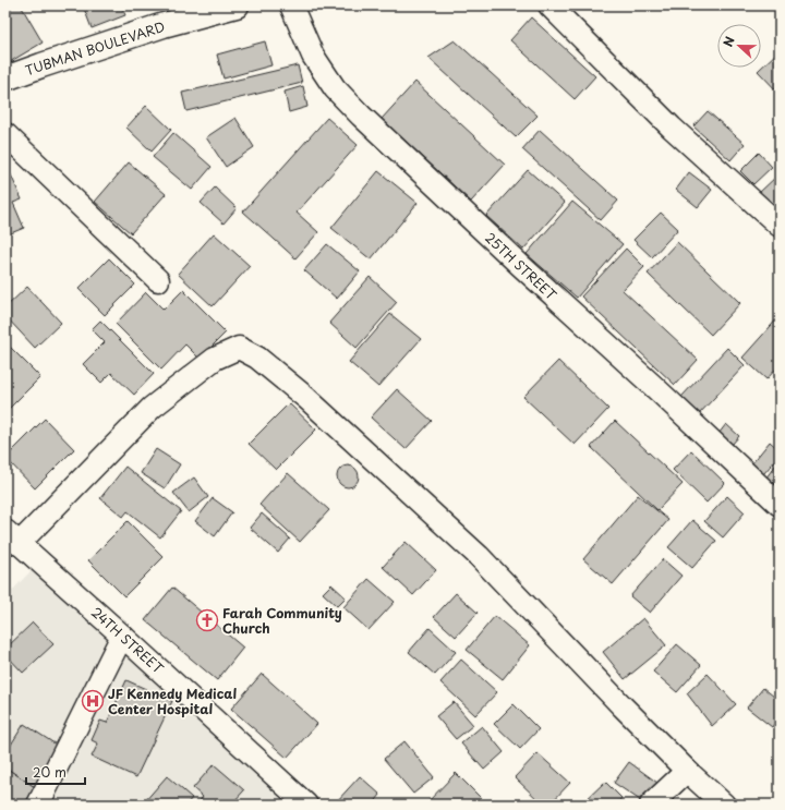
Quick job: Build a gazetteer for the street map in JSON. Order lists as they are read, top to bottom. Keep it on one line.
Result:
{"streets":{"highway":["TUBMAN BOULEVARD"],"street":["25TH STREET","24TH STREET"]},"places":{"church":["Farah Community Church"],"hospital":["JF Kennedy Medical Center Hospital"]},"scale_bar":"20 m","north":"left"}
